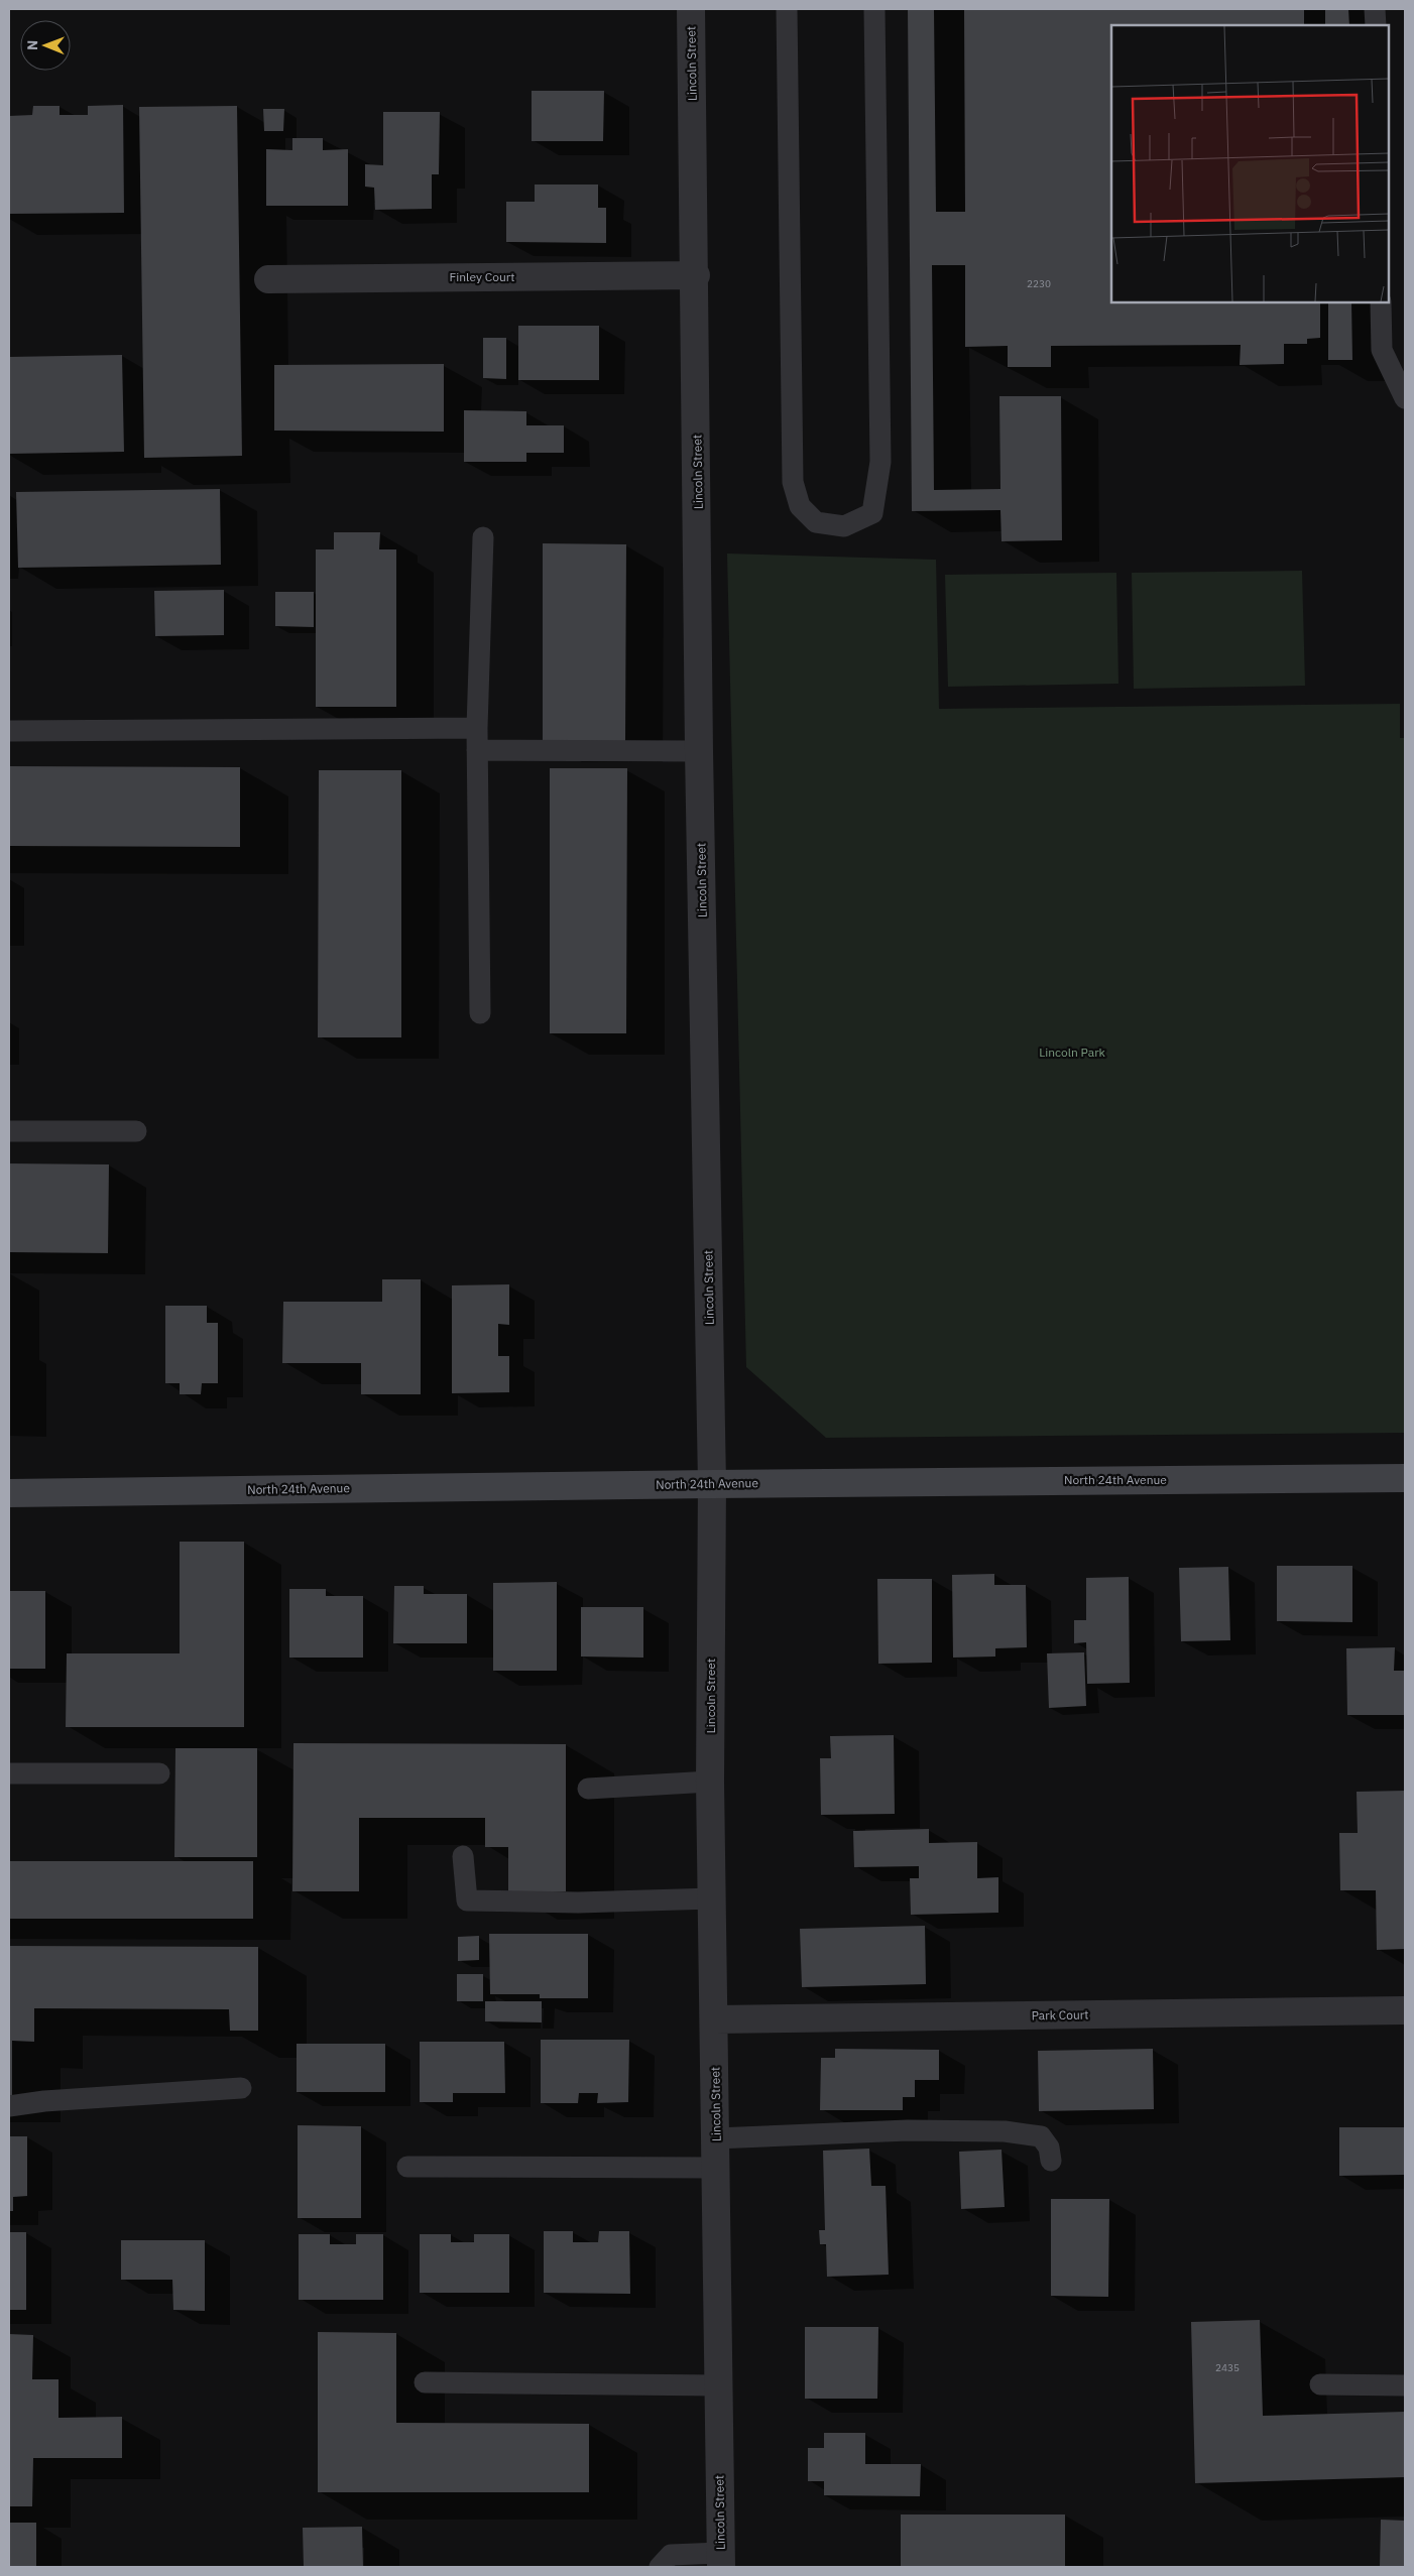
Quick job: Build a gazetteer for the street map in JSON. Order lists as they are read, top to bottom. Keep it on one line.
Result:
{"streets":{"street":["Lincoln Street","Finley Court","North 24th Avenue","Park Court"]},"crossings":[["Lincoln Street","Finley Court"],["Lincoln Street","North 24th Avenue"],["Lincoln Street","Park Court"]],"parks":["Lincoln Park"],"house_numbers":["2230","2435"],"north":"left"}
